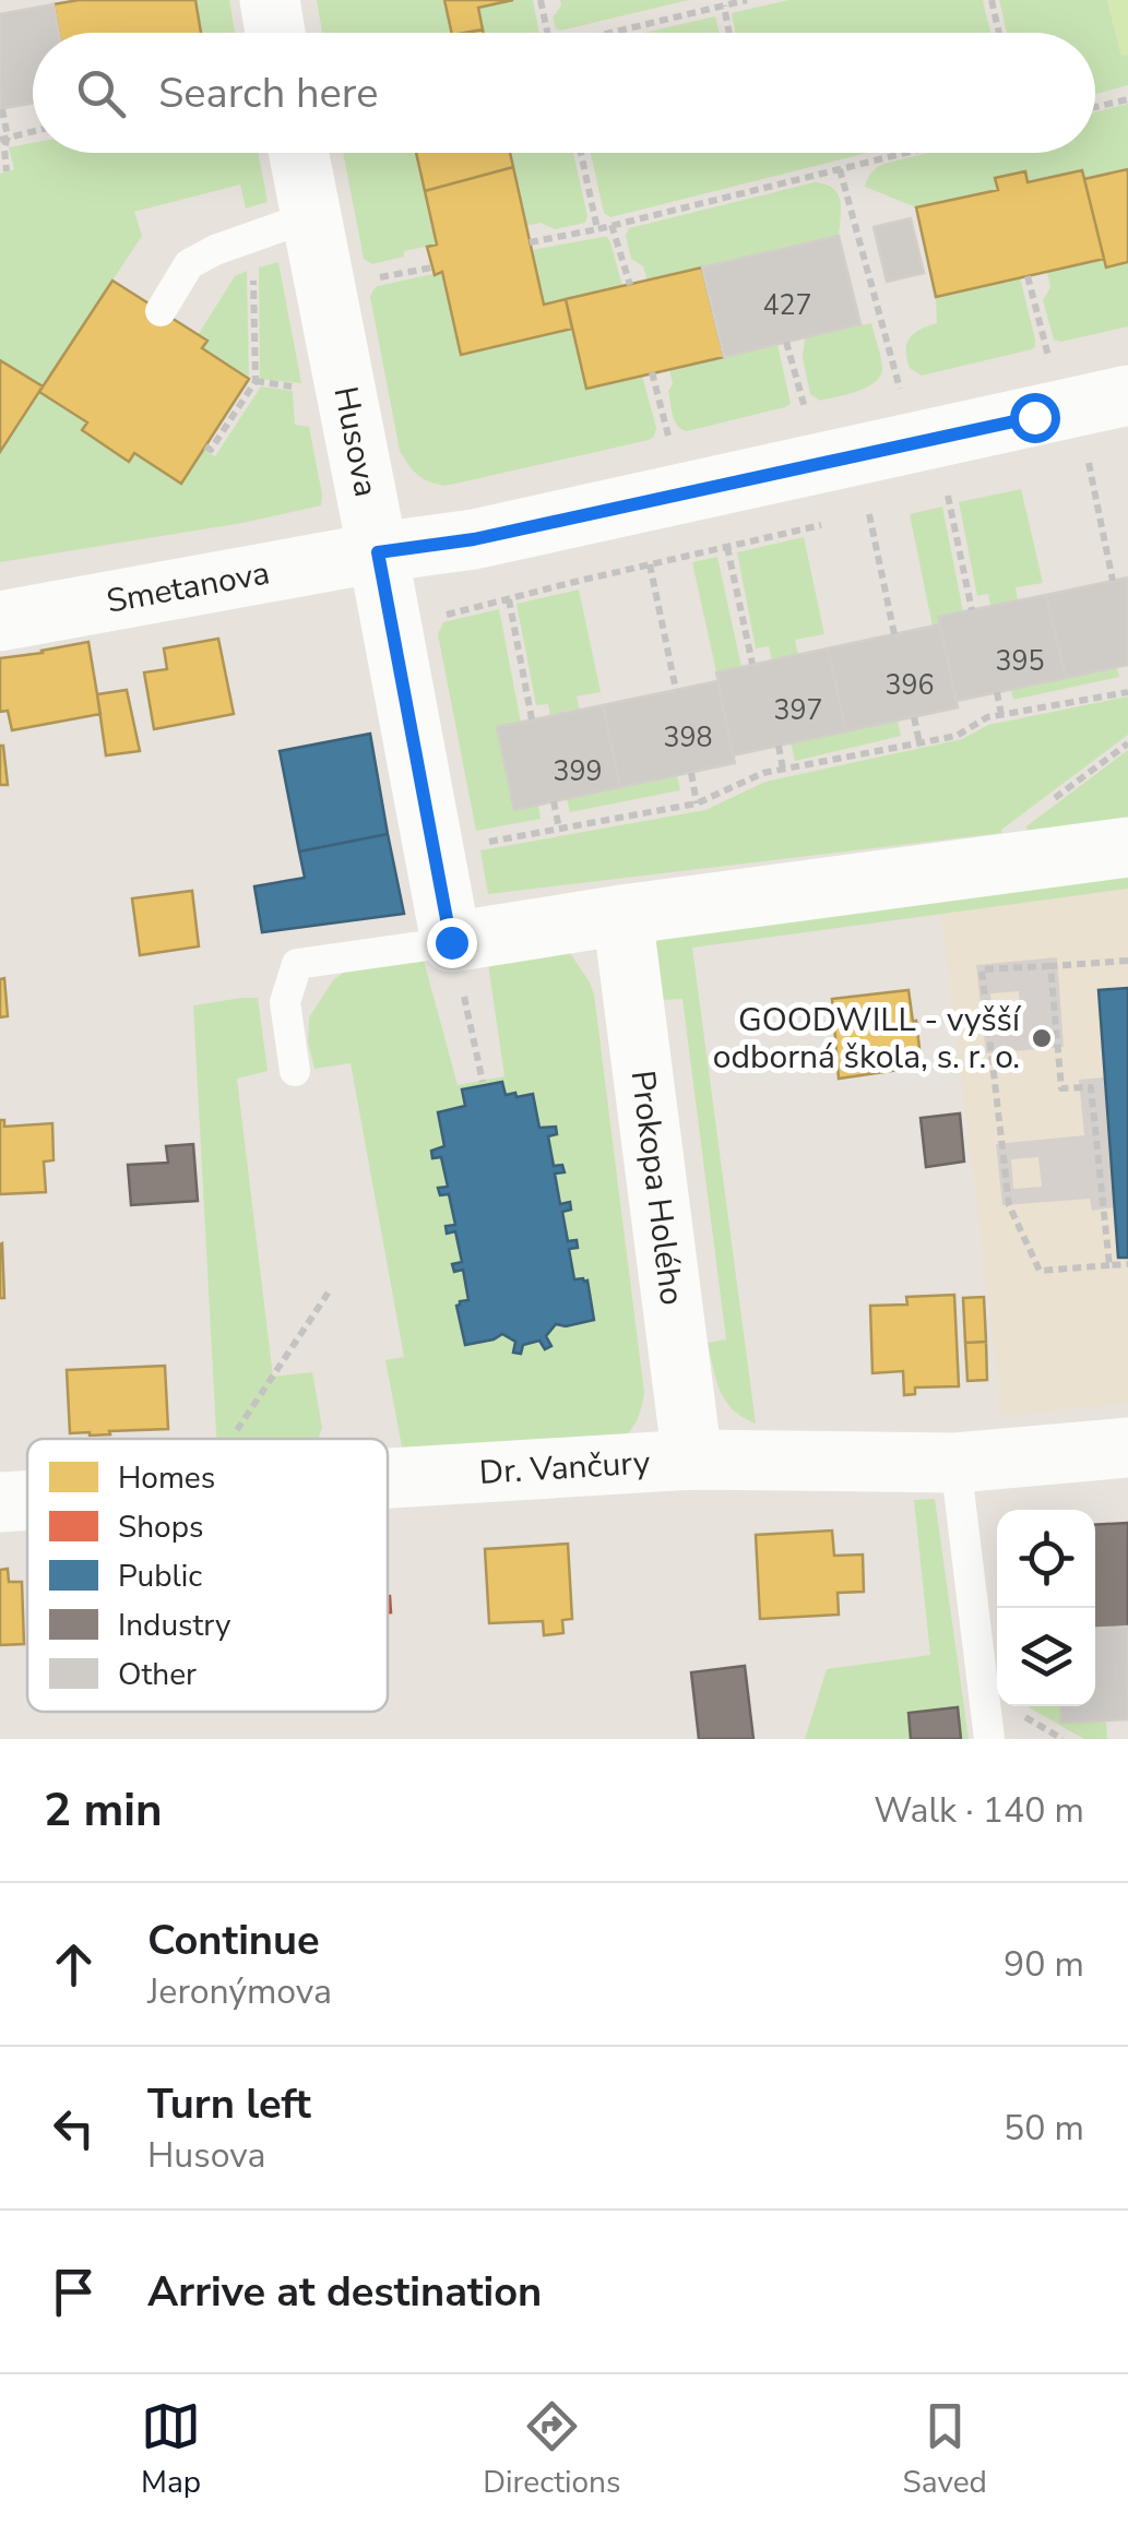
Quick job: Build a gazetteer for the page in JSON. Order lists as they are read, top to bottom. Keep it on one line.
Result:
{"streets":{"street":["Husova","Smetanova","Prokopa Holého","Dr. Vančury"]},"crossings":[["Husova","Smetanova"],["Prokopa Holého","Dr. Vančury"]],"places":["GOODWILL - vyšší odborná škola, s. r. o."],"house_numbers":["427","395","396","397","398","399"],"legend":["Homes","Shops","Public","Industry","Other"],"page":{"search":"Search here","heading":["2 min","Walk · 140 m"],"list":[["Continue","Jeronýmova","90 m"],["Turn left","Husova","50 m"],"Arrive at destination"],"nav":["Map","Directions","Saved"]}}
